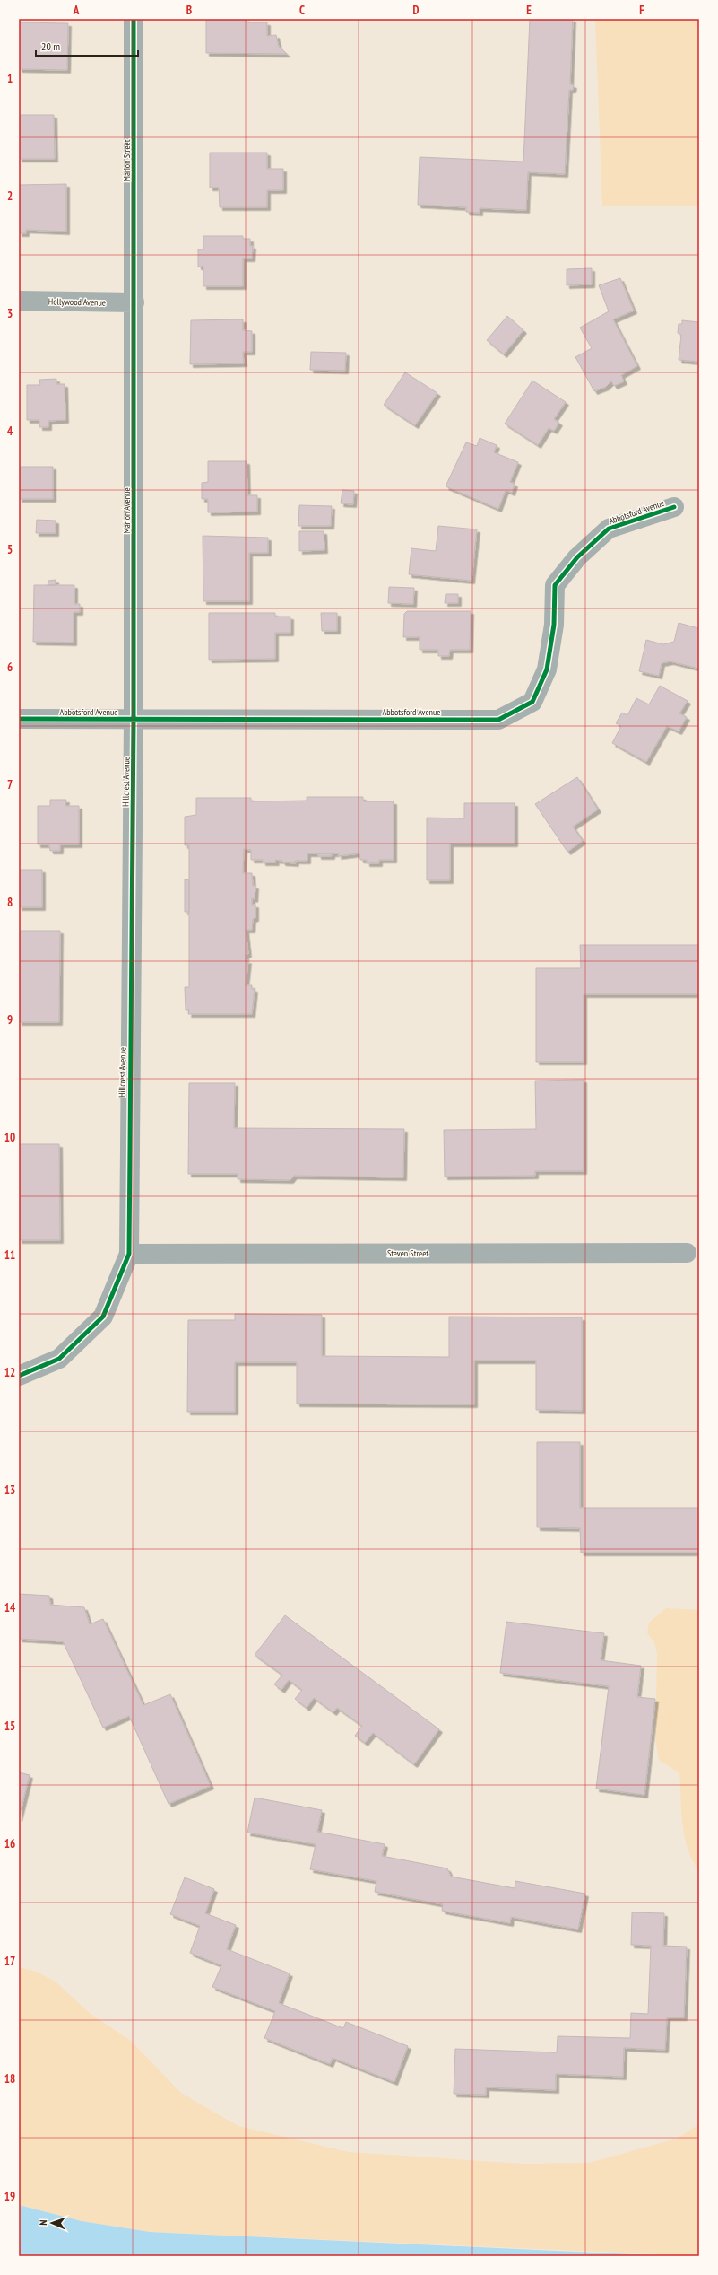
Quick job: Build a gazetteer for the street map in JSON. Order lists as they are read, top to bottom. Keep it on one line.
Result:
{"streets":{"street":["Marion Street","Hollywood Avenue","Marion Avenue","Abbotsford Avenue","Hillcrest Avenue","Steven Street"]},"crossings":[["Marion Street","Hollywood Avenue"],["Marion Street","Marion Avenue"],["Hollywood Avenue","Marion Avenue"],["Marion Avenue","Abbotsford Avenue"],["Marion Avenue","Hillcrest Avenue"],["Abbotsford Avenue","Hillcrest Avenue"],["Hillcrest Avenue","Steven Street"]],"scale_bar":"20 m","north":"left","grid":{"columns":["A","B","C","D","E","F"],"rows":["1","2","3","4","5","6","7","8","9","10","11","12","13","14","15","16","17","18","19"]}}
